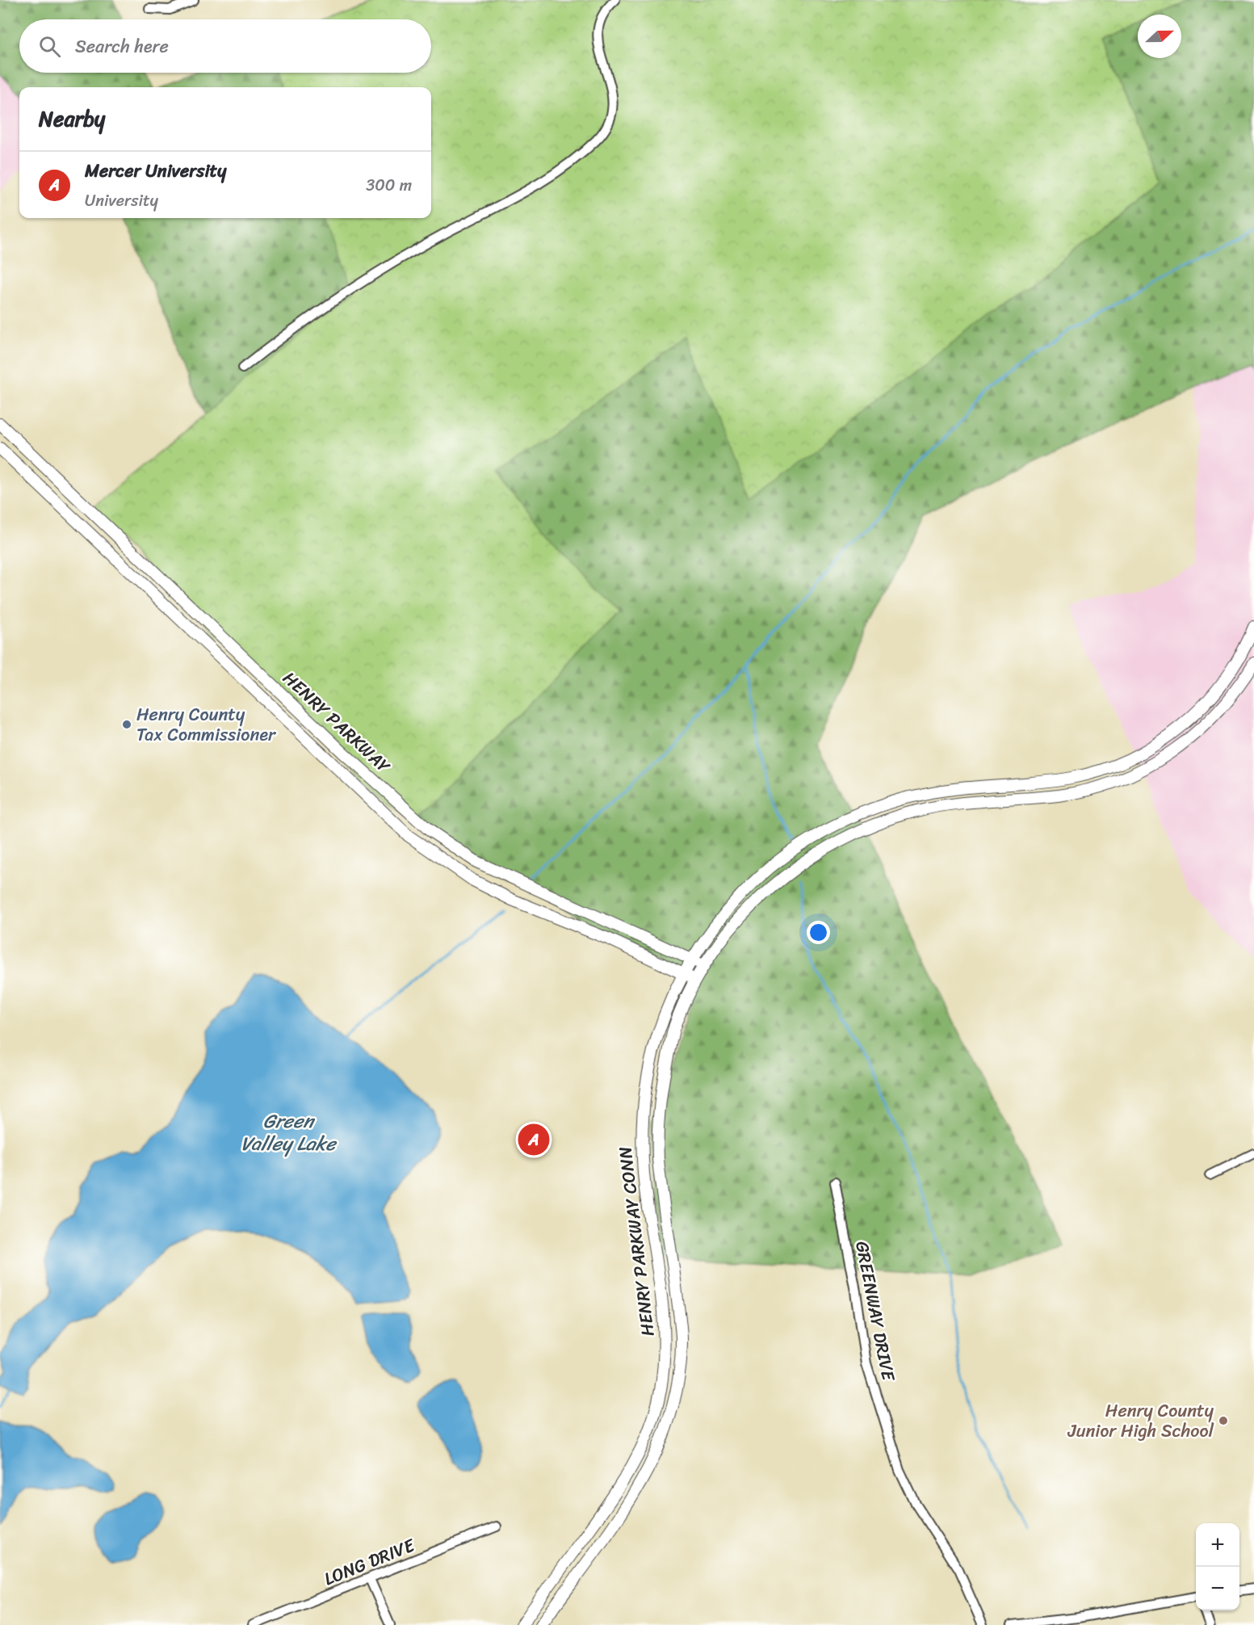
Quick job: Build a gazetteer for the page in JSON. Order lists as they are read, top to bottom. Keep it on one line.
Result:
{"streets":{"street":["HENRY PARKWAY","HENRY PARKWAY CONN","GREENWAY DRIVE","LONG DRIVE"]},"crossings":[["HENRY PARKWAY","HENRY PARKWAY CONN"]],"water":["Green Valley Lake"],"places":["Henry County Tax Commissioner","Henry County Junior High School"],"north":"right","page":{"search":"Search here","heading":"Nearby","list":[{"mark":"A","name":"Mercer University","note":"University","value":"300 m"}],"pins":"A","map_buttons":["+","−"]}}
